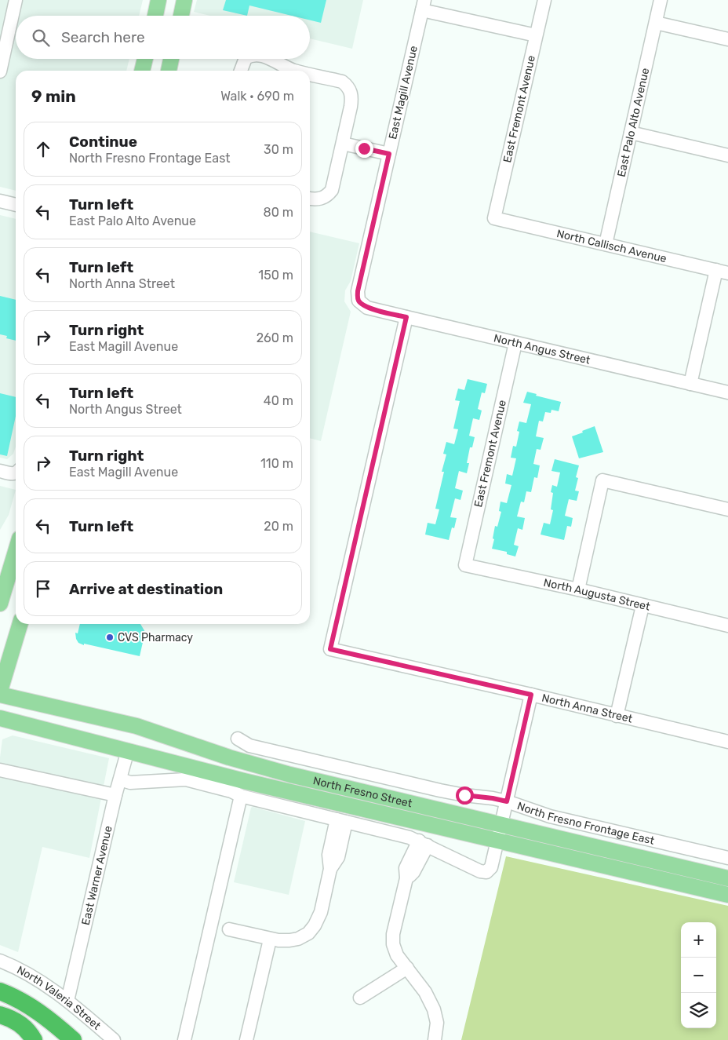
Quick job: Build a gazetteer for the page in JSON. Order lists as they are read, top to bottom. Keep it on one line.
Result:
{"streets":{"main road":["North Fresno Street"],"street":["East Magill Avenue","East Fremont Avenue","East Palo Alto Avenue","North Callisch Avenue","North Angus Street","North Augusta Street","North Anna Street","North Fresno Frontage East","East Warner Avenue","North Valeria Street"]},"crossings":[["East Magill Avenue","North Angus Street"],["East Fremont Avenue","North Callisch Avenue"],["East Fremont Avenue","North Angus Street"],["East Fremont Avenue","North Augusta Street"],["East Palo Alto Avenue","North Callisch Avenue"],["North Angus Street","North Anna Street"],["North Fresno Street","East Warner Avenue"],["East Warner Avenue","North Valeria Street"]],"places":["CVS Pharmacy"],"page":{"search":"Search here","heading":["9 min","Walk · 690 m"],"list":[["Continue","North Fresno Frontage East","30 m"],["Turn left","East Palo Alto Avenue","80 m"],["Turn left","North Anna Street","150 m"],["Turn right","East Magill Avenue","260 m"],["Turn left","North Angus Street","40 m"],["Turn right","East Magill Avenue","110 m"],["Turn left","20 m"],"Arrive at destination"],"map_buttons":["+","−"]}}
